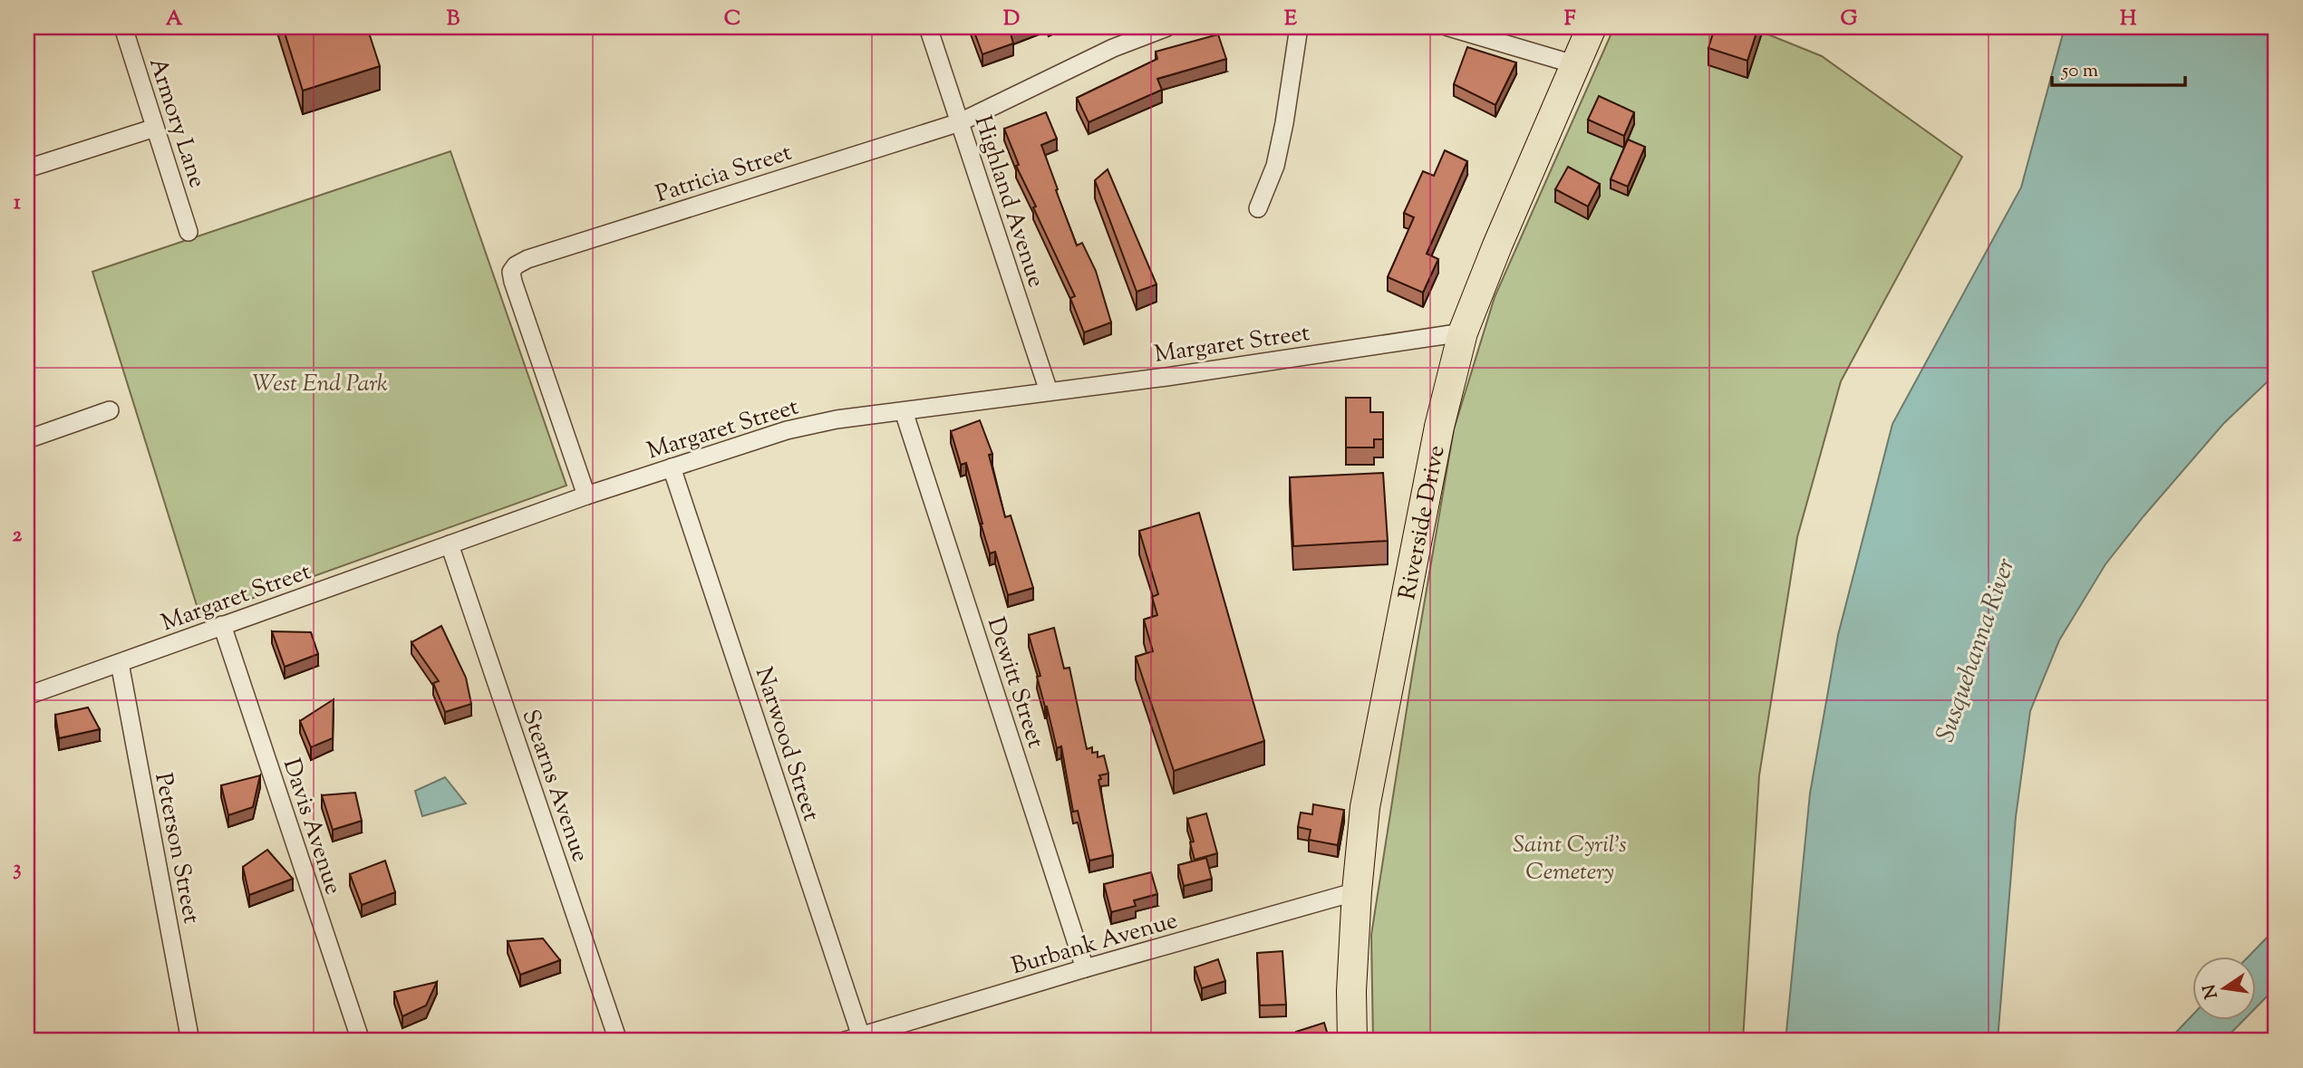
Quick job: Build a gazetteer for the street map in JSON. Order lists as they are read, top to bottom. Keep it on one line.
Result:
{"streets":{"main road":["Riverside Drive"],"street":["Armory Lane","Patricia Street","Highland Avenue","Margaret Street","Dewitt Street","Narwood Street","Stearns Avenue","Davis Avenue","Peterson Street","Burbank Avenue"]},"crossings":[["Patricia Street","Highland Avenue"],["Patricia Street","Margaret Street"],["Highland Avenue","Margaret Street"],["Margaret Street","Riverside Drive"],["Margaret Street","Dewitt Street"],["Margaret Street","Narwood Street"],["Margaret Street","Stearns Avenue"],["Margaret Street","Davis Avenue"],["Margaret Street","Peterson Street"],["Riverside Drive","Burbank Avenue"],["Dewitt Street","Burbank Avenue"],["Narwood Street","Burbank Avenue"]],"water":["Susquehanna River"],"parks":["West End Park","Saint Cyril's Cemetery"],"scale_bar":"50 m","north":"left","grid":{"columns":["A","B","C","D","E","F","G","H"],"rows":["1","2","3"]}}
